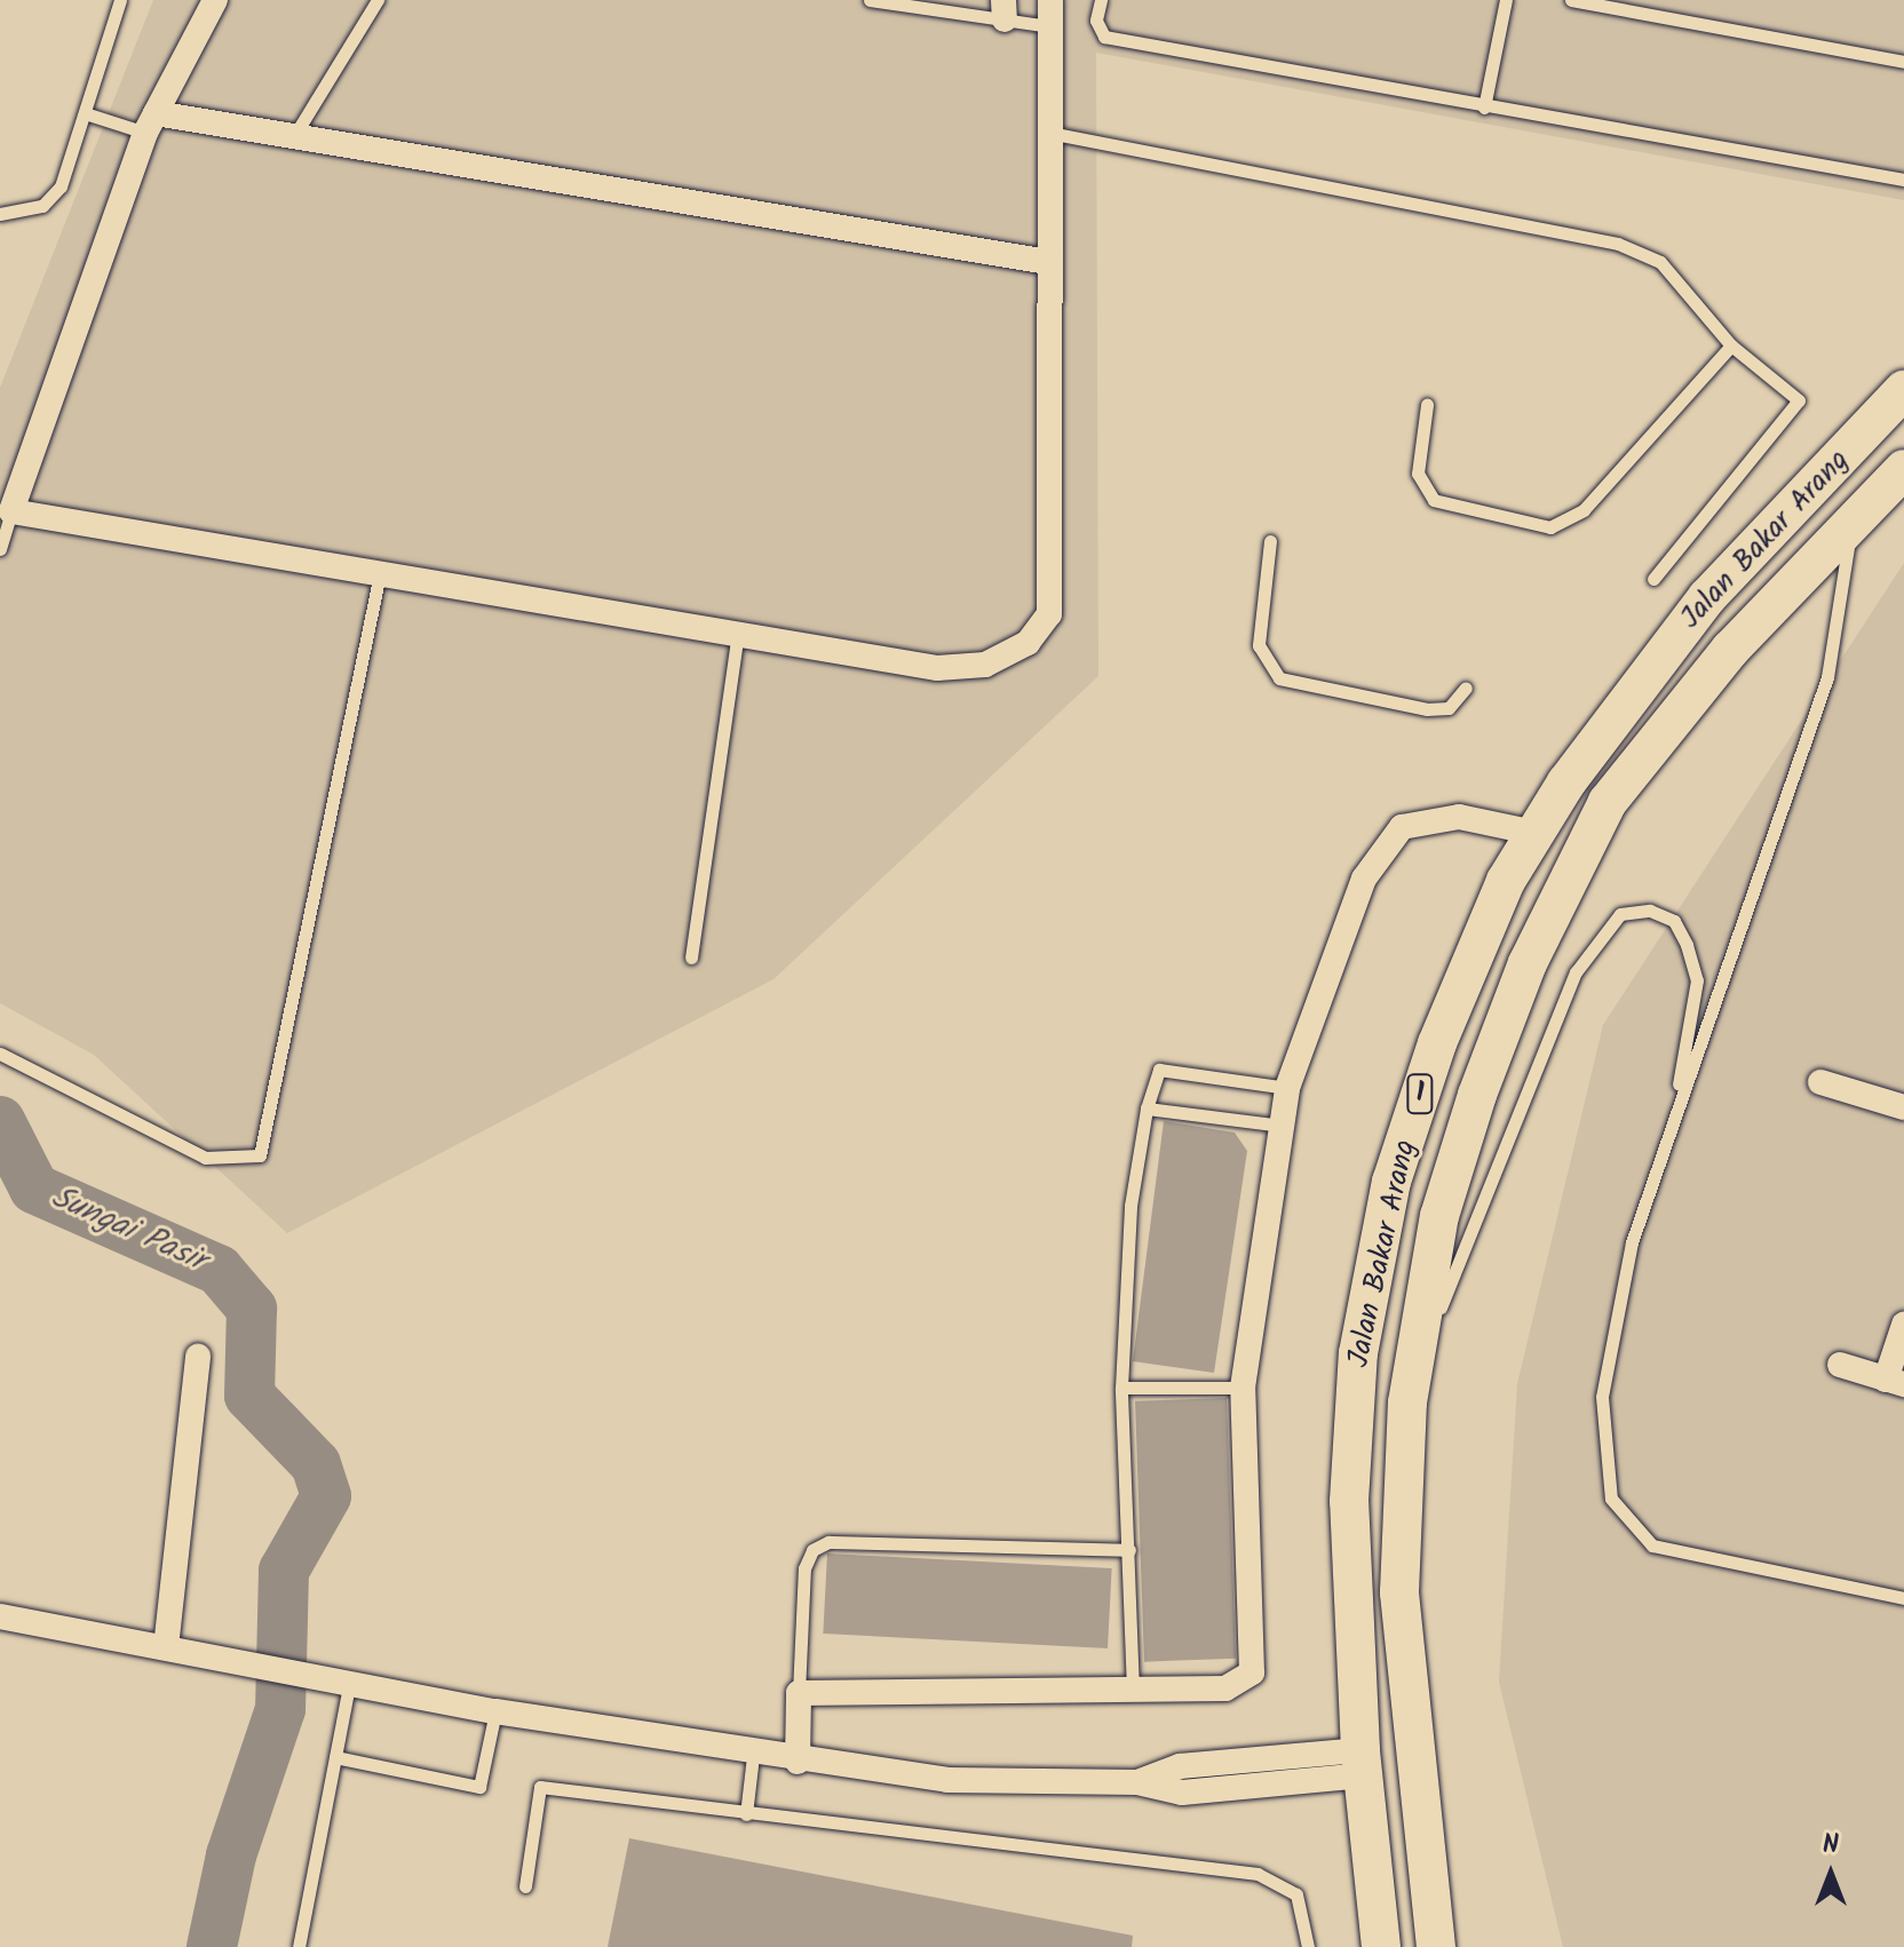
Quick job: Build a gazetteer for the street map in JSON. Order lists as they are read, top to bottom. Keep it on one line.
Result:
{"streets":{"main road":["Jalan Bakar Arang","1"]},"water":["Sungai Pasir"],"north":"top"}
